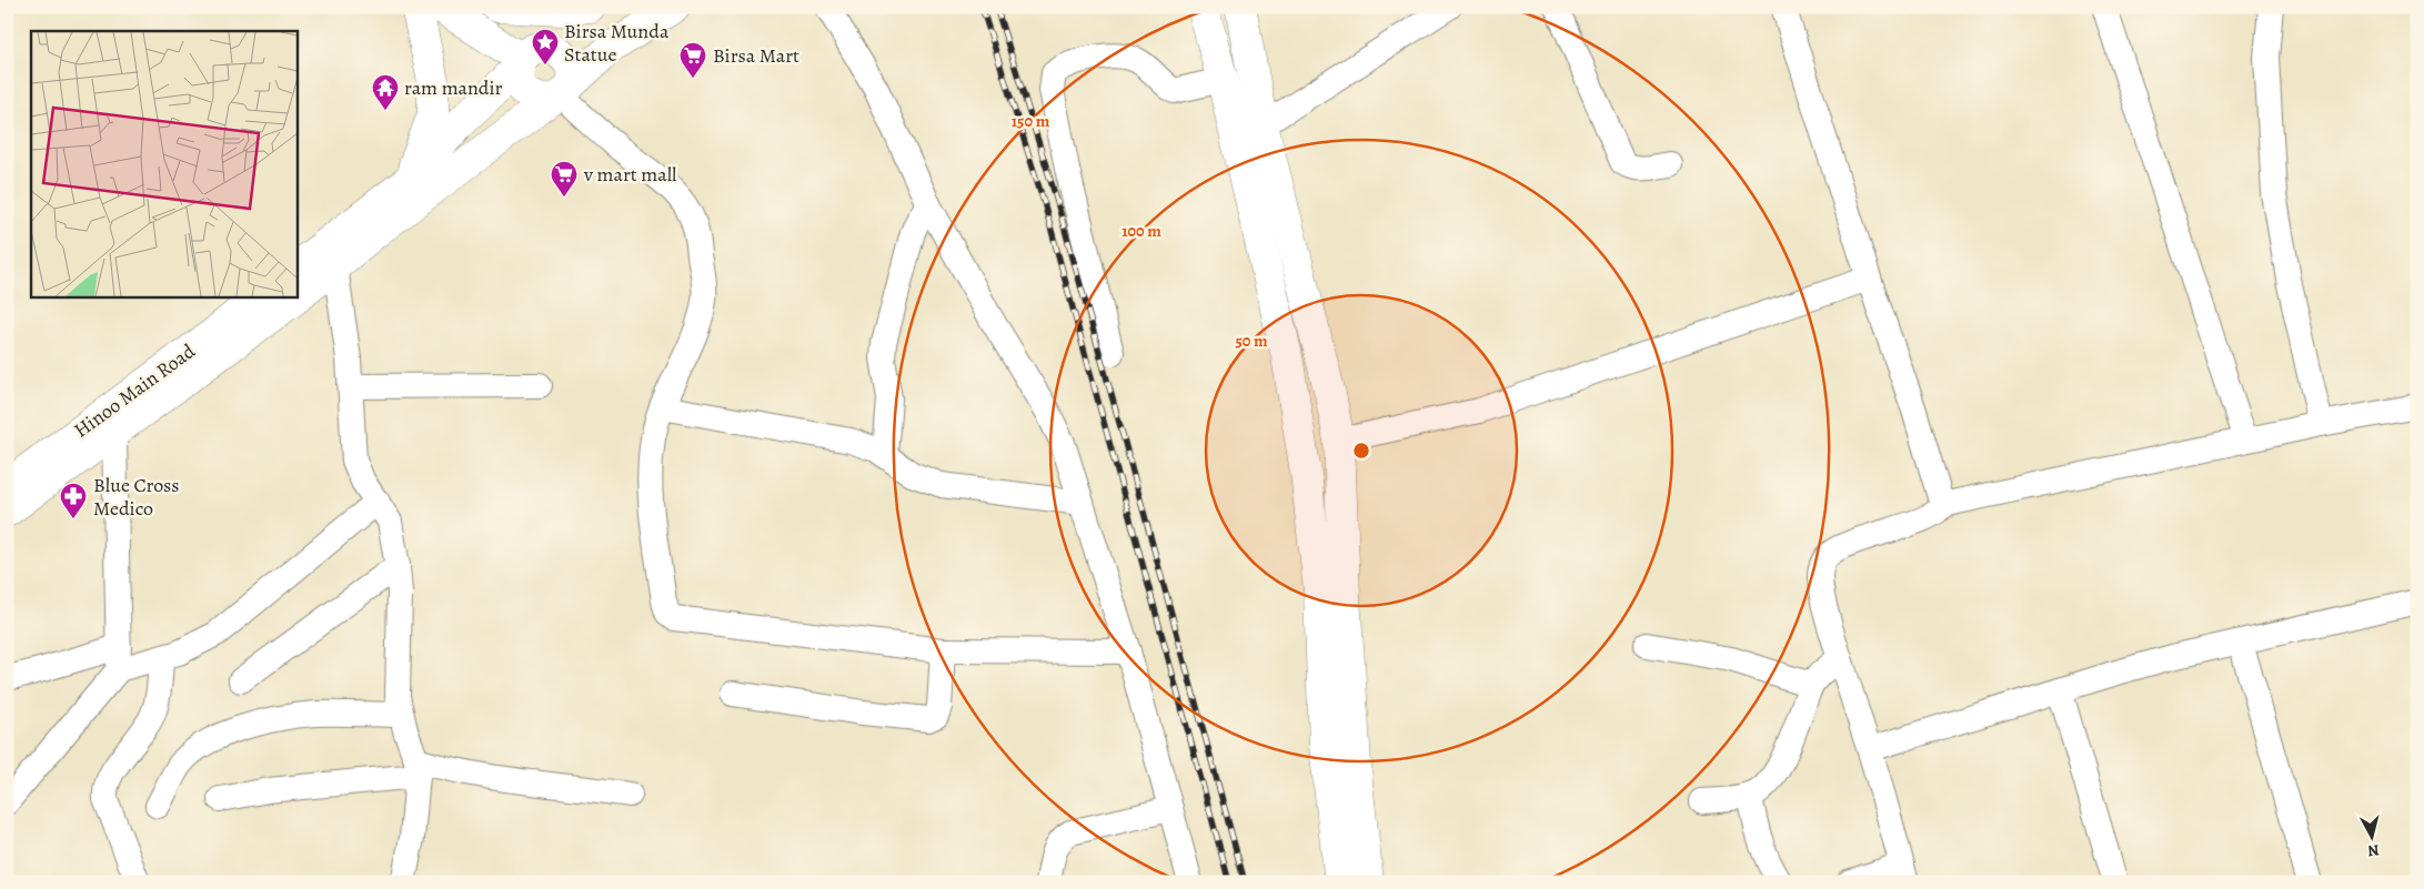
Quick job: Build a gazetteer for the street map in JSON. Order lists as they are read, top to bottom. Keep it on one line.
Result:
{"streets":{"main road":["Hinoo Main Road"]},"places":{"place":["Birsa Munda Statue"],"supermarket":["Birsa Mart","v mart mall"],"temple":["ram mandir"],"pharmacy":["Blue Cross Medico"]},"north":"bottom","rings":["150 m","100 m","50 m"]}
